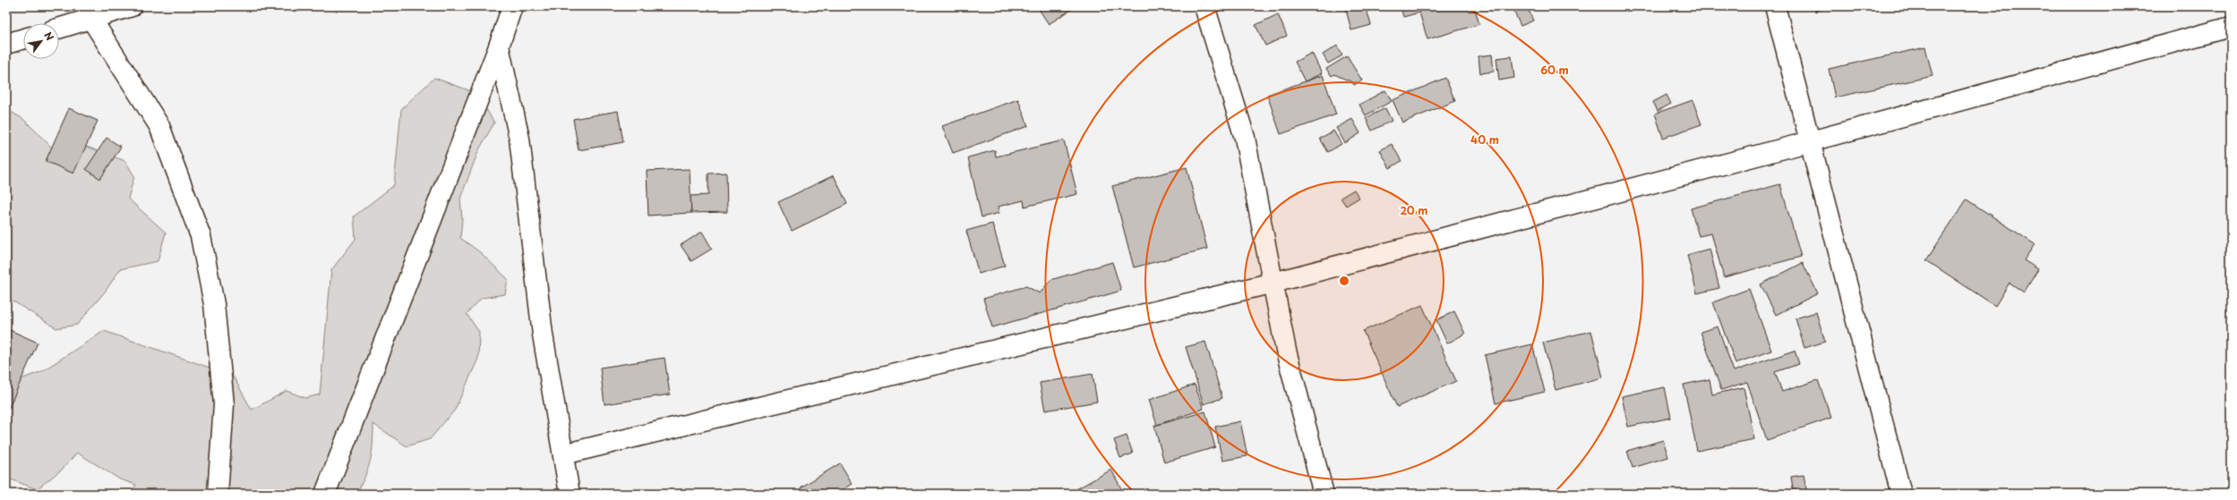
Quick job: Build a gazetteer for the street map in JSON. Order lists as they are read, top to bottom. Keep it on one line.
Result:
{"north":"top right","rings":["60 m","40 m","20 m"]}
